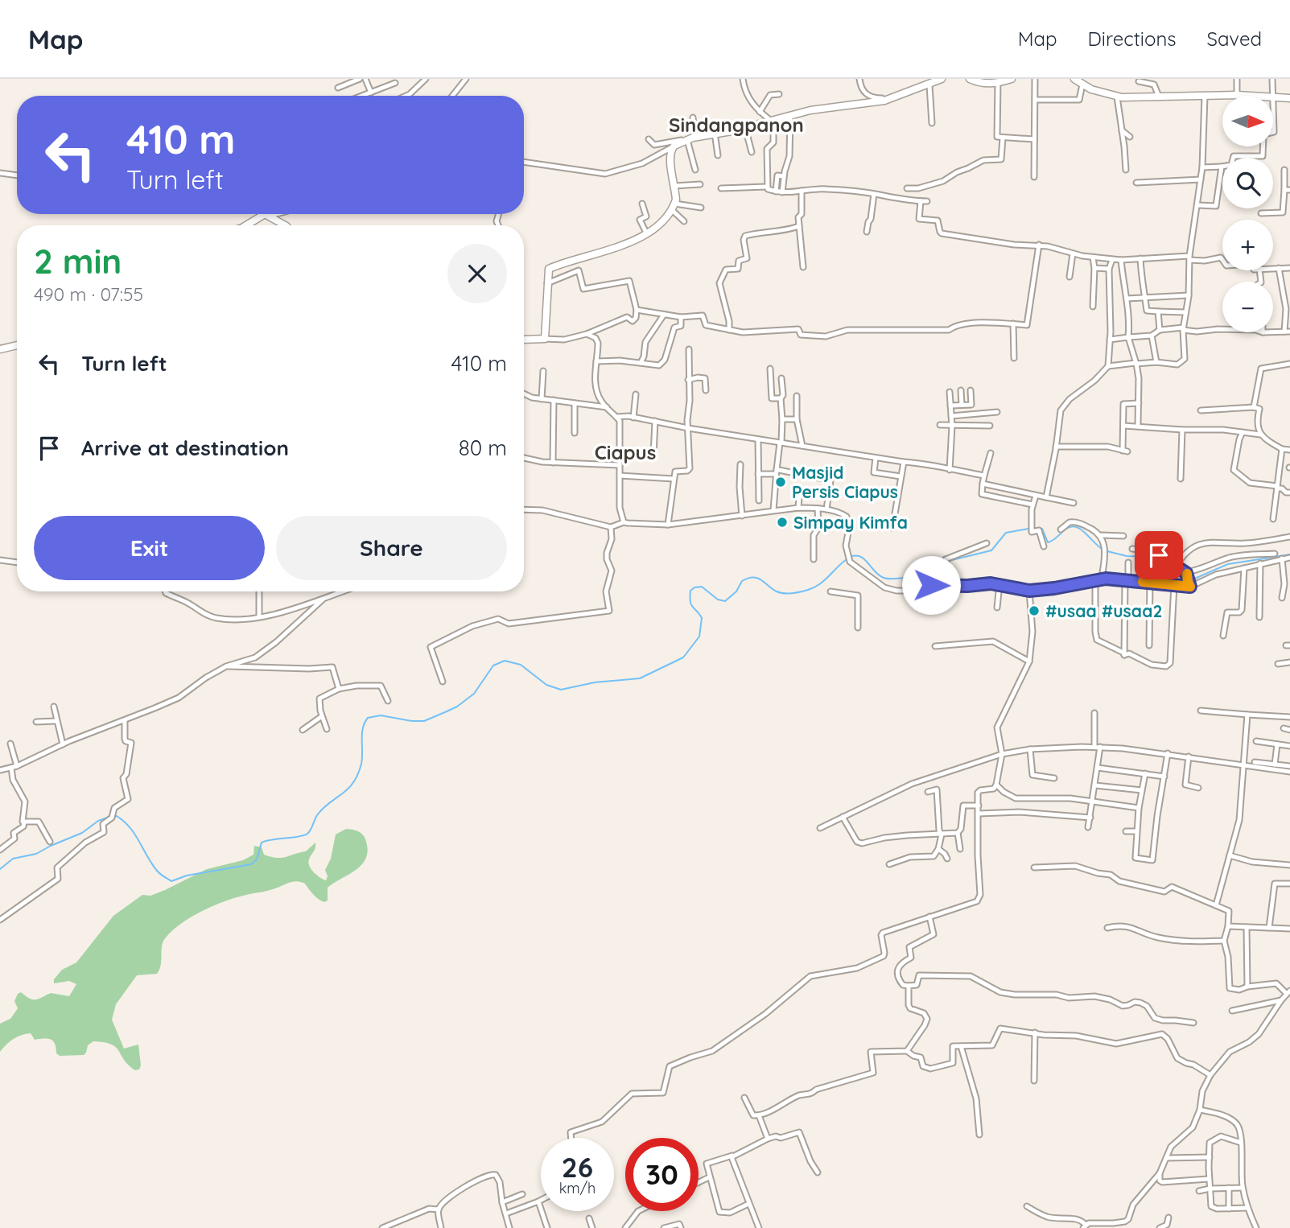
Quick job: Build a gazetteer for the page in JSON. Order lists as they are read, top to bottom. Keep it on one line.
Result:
{"districts":["Sindangpanon","Ciapus"],"places":["Masjid Persis Ciapus","Simpay Kimfa","#usaa #usaa2"],"north":"right","page":{"header":"Map","nav":["Map","Directions","Saved"],"map_buttons":["+","−"],"turn":["410 m","Turn left"],"heading":["2 min","490 m · 07:55"],"list":[{"name":"Turn left","value":"410 m"},{"name":"Arrive at destination","value":"80 m"}],"buttons":["Exit","Share"],"speed":"26 km/h","limit":"30"}}
